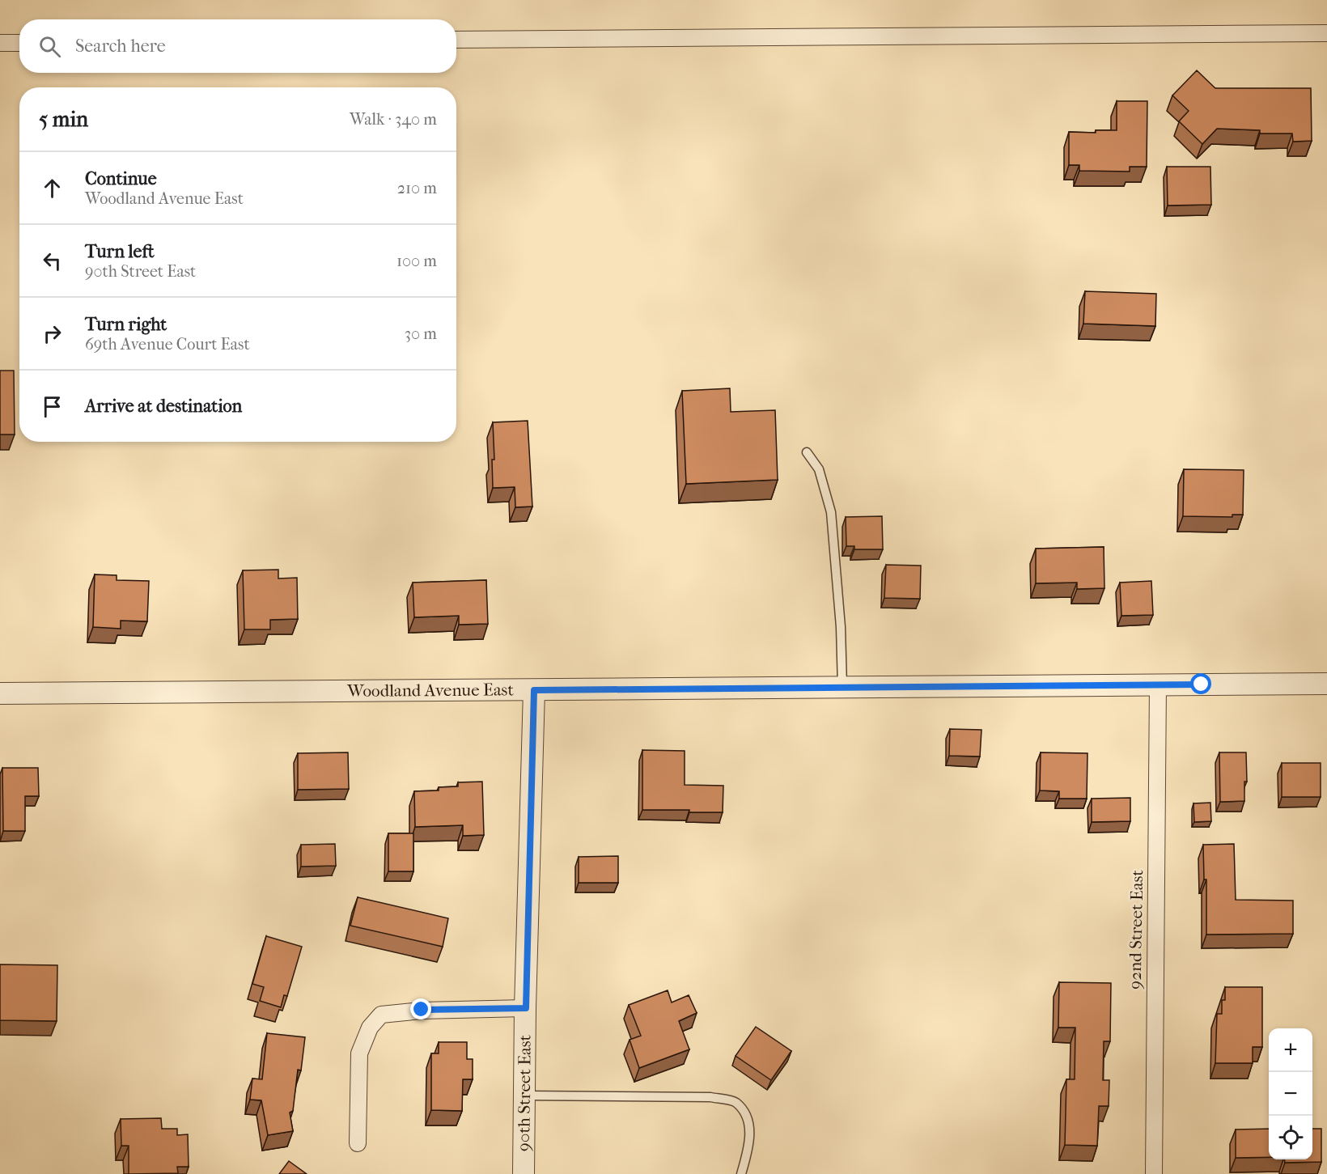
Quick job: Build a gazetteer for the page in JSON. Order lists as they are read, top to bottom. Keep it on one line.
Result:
{"streets":{"street":["Woodland Avenue East","92nd Street East","90th Street East"]},"crossings":[["Woodland Avenue East","92nd Street East"],["Woodland Avenue East","90th Street East"]],"page":{"search":"Search here","heading":["5 min","Walk · 340 m"],"list":[["Continue","Woodland Avenue East","210 m"],["Turn left","90th Street East","100 m"],["Turn right","69th Avenue Court East","30 m"],"Arrive at destination"],"map_buttons":["+","−"]}}
